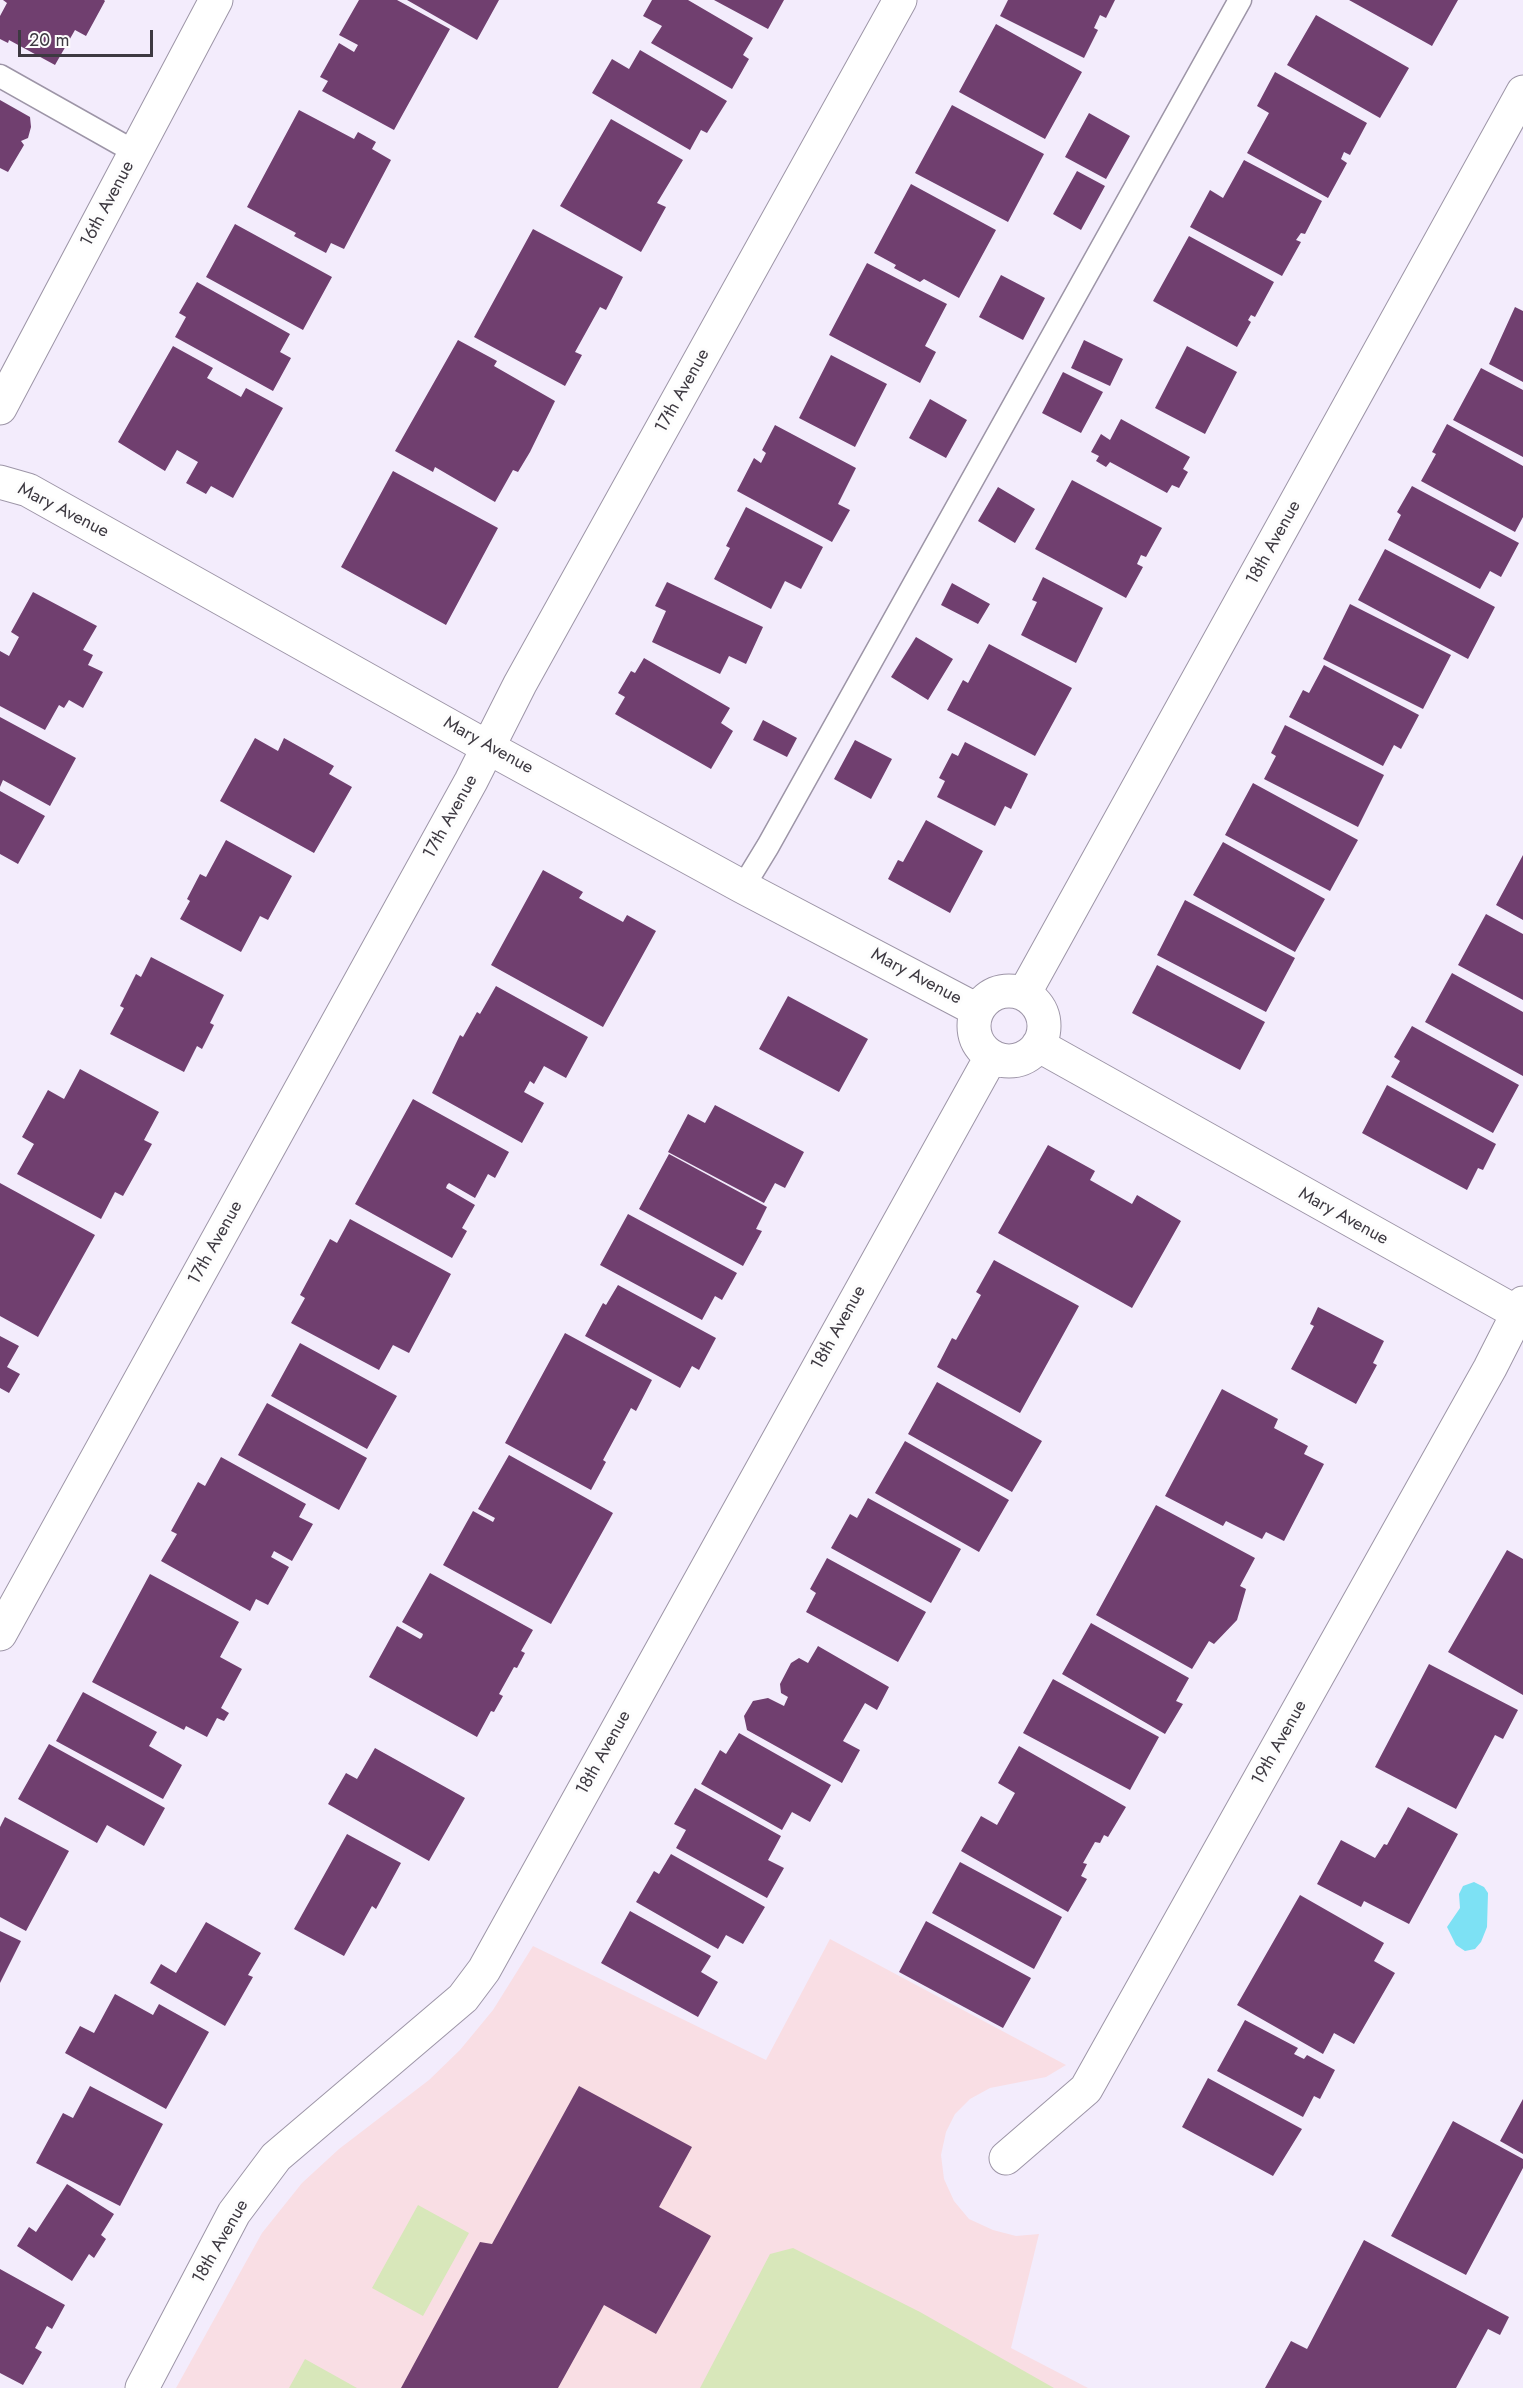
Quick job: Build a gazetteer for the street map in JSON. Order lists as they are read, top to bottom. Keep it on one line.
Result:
{"streets":{"street":["16th Avenue","17th Avenue","Mary Avenue","18th Avenue","19th Avenue"]},"crossings":[["17th Avenue","Mary Avenue"],["Mary Avenue","18th Avenue"],["Mary Avenue","19th Avenue"]],"scale_bar":"20 m"}
